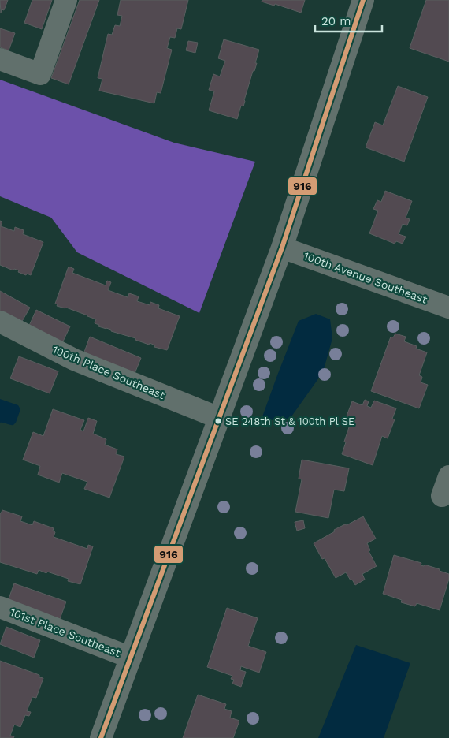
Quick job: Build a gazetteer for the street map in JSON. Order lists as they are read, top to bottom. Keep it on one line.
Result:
{"streets":{"street":["100th Avenue Southeast","100th Place Southeast","101st Place Southeast"]},"places":["SE 248th St & 100th Pl SE"],"lines":["transit line 916"],"scale_bar":"20 m"}
